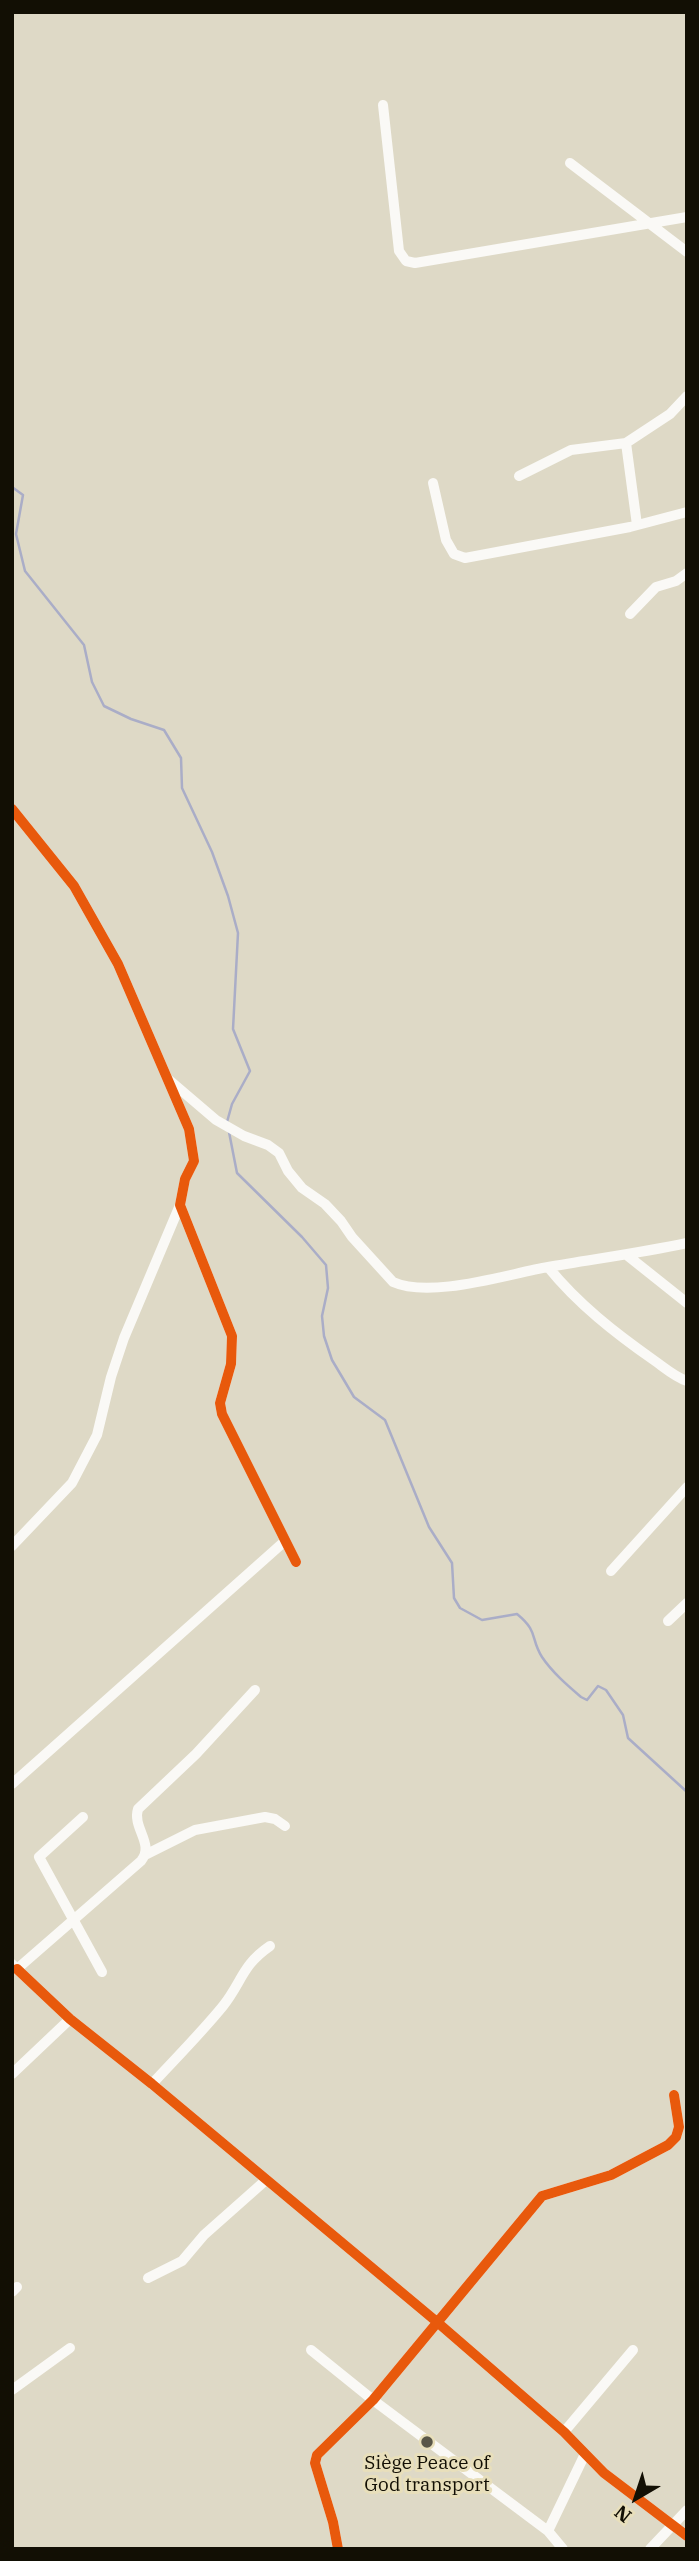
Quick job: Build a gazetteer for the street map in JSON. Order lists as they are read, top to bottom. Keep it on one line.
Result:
{"places":["Siège Peace of God transport"],"north":"bottom left"}
